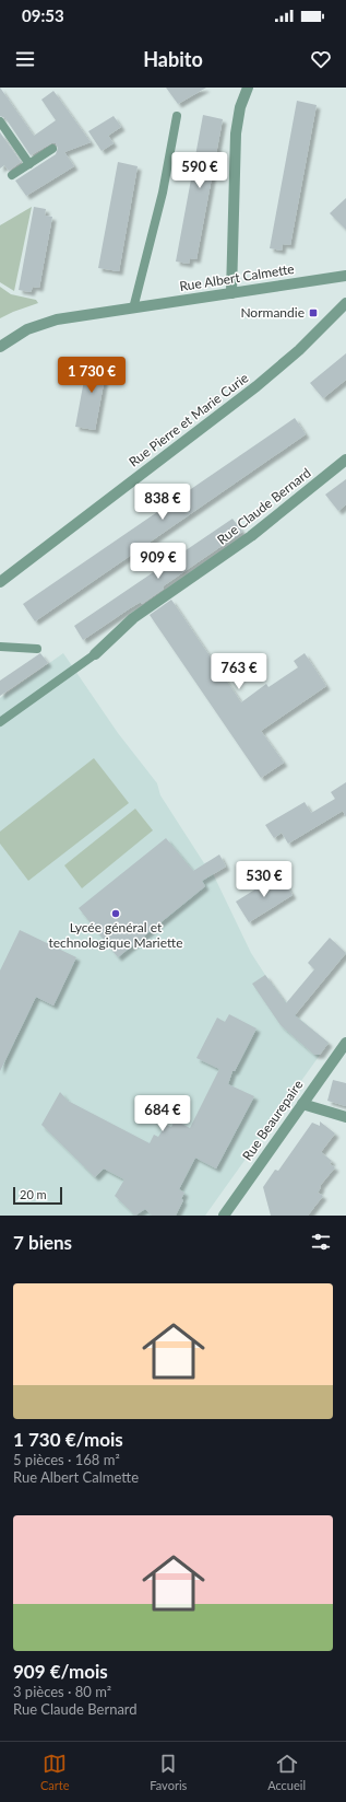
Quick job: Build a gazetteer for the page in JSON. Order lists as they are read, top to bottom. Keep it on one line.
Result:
{"streets":{"street":["Rue Albert Calmette","Rue Pierre et Marie Curie","Rue Claude Bernard","Rue Beaurepaire"]},"places":{"transit":["Normandie"],"other":["Lycée général et technologique Mariette"]},"scale_bar":"20 m","page":{"status":"09:53","header":"Habito","price":["590 €","1 730 €","838 €","909 €","763 €","530 €","684 €"],"scale":"20 m","heading":"7 biens","list":[{"name":"1 730 €/mois","note":"5 pièces · 168 m² · Rue Albert Calmette"},{"name":"909 €/mois","note":"3 pièces · 80 m² · Rue Claude Bernard"}],"tabs":["Carte","Favoris","Accueil"]}}
